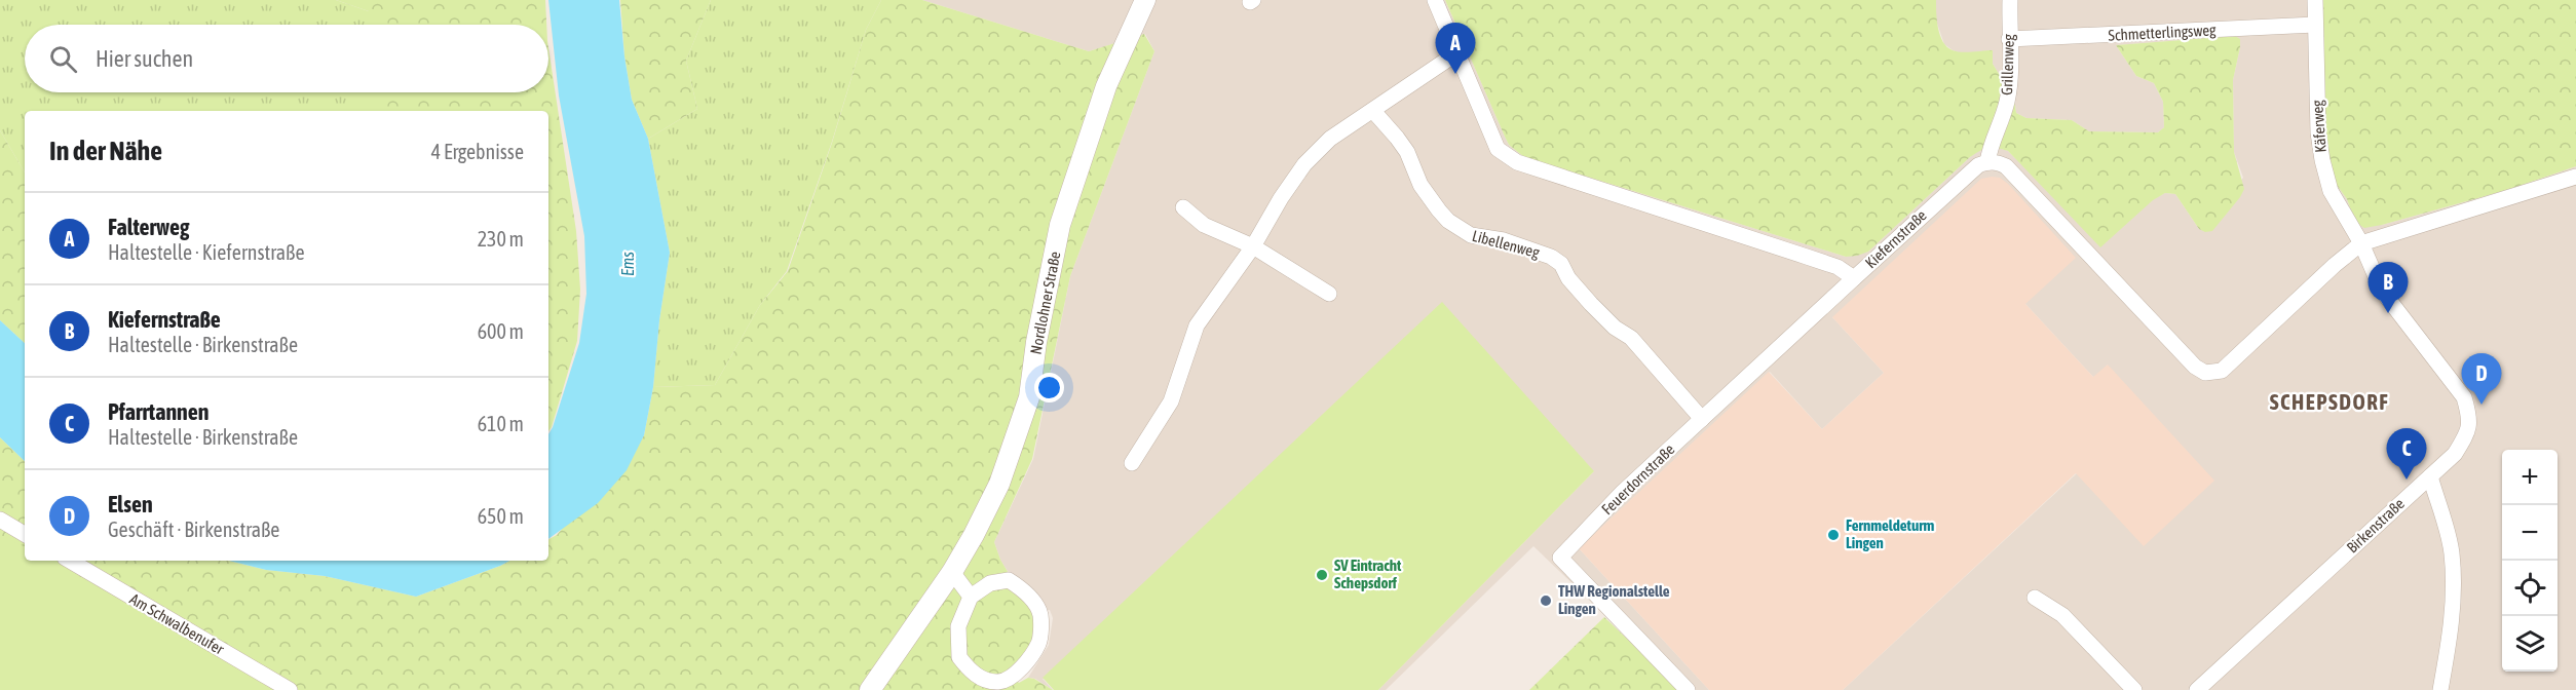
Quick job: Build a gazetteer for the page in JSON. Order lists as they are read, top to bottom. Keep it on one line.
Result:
{"streets":{"street":["Schmetterlingsweg","Grillenweg","Käferweg","Kiefernstraße","Libellenweg","Nordlohner Straße","Feuerdornstraße","Birkenstraße","Am Schwalbenufer"]},"crossings":[["Schmetterlingsweg","Grillenweg"],["Schmetterlingsweg","Käferweg"],["Grillenweg","Kiefernstraße"],["Käferweg","Birkenstraße"],["Kiefernstraße","Feuerdornstraße"],["Libellenweg","Feuerdornstraße"]],"districts":["SCHEPSDORF"],"water":["Ems"],"places":["Fernmeldeturm Lingen","SV Eintracht Schepsdorf","THW Regionalstelle Lingen"],"page":{"pins":["A","B","D","C"],"search":"Hier suchen","heading":["In der Nähe","4 Ergebnisse"],"list":[{"mark":"A","name":"Falterweg","note":"Haltestelle · Kiefernstraße","value":"230 m"},{"mark":"B","name":"Kiefernstraße","note":"Haltestelle · Birkenstraße","value":"600 m"},{"mark":"C","name":"Pfarrtannen","note":"Haltestelle · Birkenstraße","value":"610 m"},{"mark":"D","name":"Elsen","note":"Geschäft · Birkenstraße","value":"650 m"}],"map_buttons":["+","−"]}}
